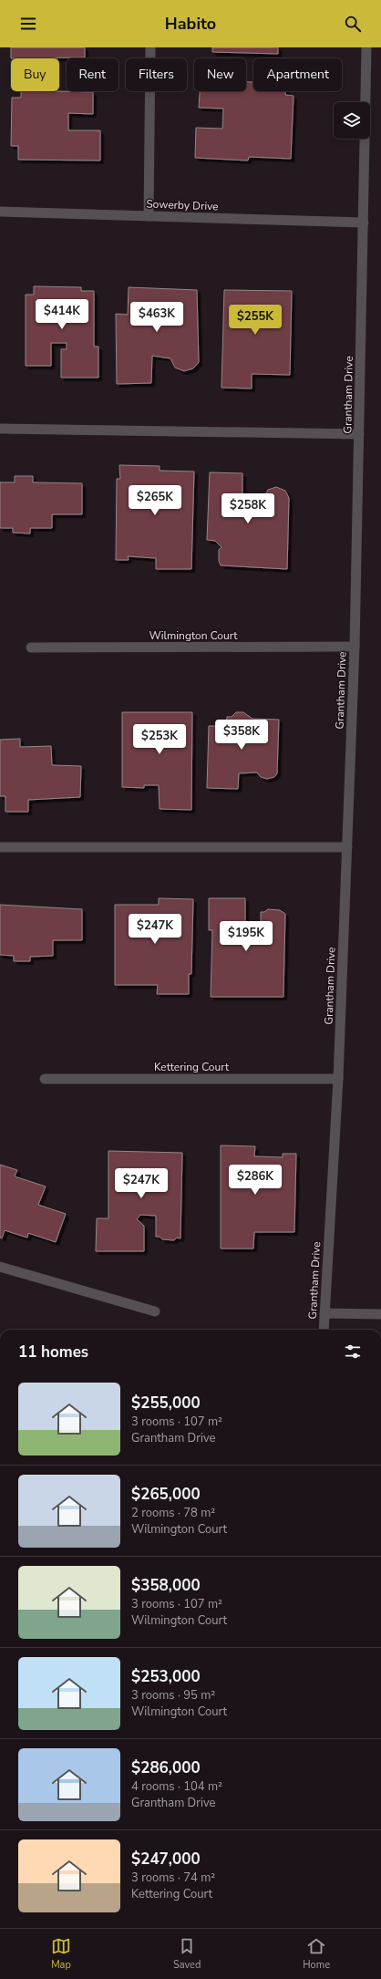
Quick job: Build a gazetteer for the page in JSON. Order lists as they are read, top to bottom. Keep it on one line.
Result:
{"streets":{"street":["Sowerby Drive","Grantham Drive","Wilmington Court","Kettering Court"]},"crossings":[["Sowerby Drive","Grantham Drive"],["Grantham Drive","Wilmington Court"],["Grantham Drive","Kettering Court"]],"page":{"header":"Habito","chip":["Buy","Rent","Filters","New","Apartment"],"price":["$414K","$463K","$255K","$265K","$258K","$358K","$253K","$247K","$195K","$286K","$247K"],"heading":"11 homes","list":[{"name":"$255,000","note":"3 rooms · 107 m² · Grantham Drive"},{"name":"$265,000","note":"2 rooms · 78 m² · Wilmington Court"},{"name":"$358,000","note":"3 rooms · 107 m² · Wilmington Court"},{"name":"$253,000","note":"3 rooms · 95 m² · Wilmington Court"},{"name":"$286,000","note":"4 rooms · 104 m² · Grantham Drive"},{"name":"$247,000","note":"3 rooms · 74 m² · Kettering Court"}],"tabs":["Map","Saved","Home"]}}
